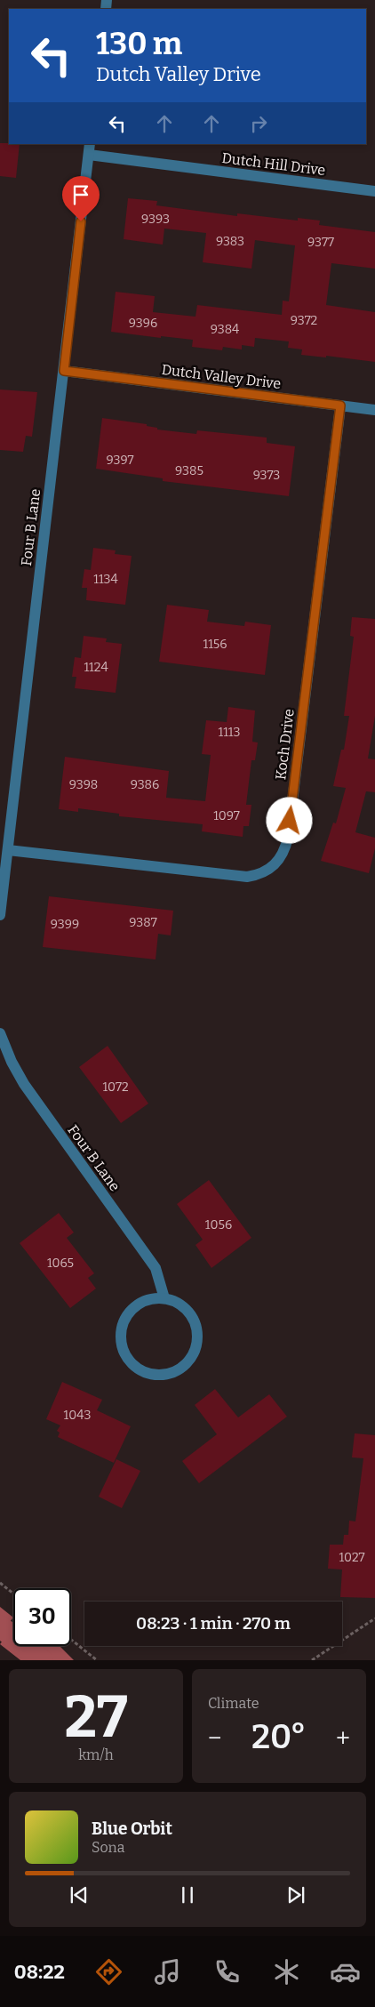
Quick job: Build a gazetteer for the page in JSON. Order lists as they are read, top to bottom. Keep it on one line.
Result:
{"streets":{"street":["Dutch Hill Drive","Dutch Valley Drive","Four B Lane","Koch Drive"]},"crossings":[["Dutch Hill Drive","Four B Lane"],["Dutch Valley Drive","Four B Lane"],["Dutch Valley Drive","Koch Drive"],["Four B Lane","Koch Drive"]],"house_numbers":["9393","9383","9377","9372","9396","9384","9397","9385","9373","1134","1156","1124","1113","9398","9386","1097","9387","9399","1072","1056","1065","1043","1027"],"page":{"turn":["130 m","Dutch Valley Drive"],"limit":"30","trip":"08:23 · 1 min · 270 m","tile":[["27","km/h"],"Climate"],"heat":["−","20°","+"],"song":["Blue Orbit","Sona"],"tabs":"08:22"}}
